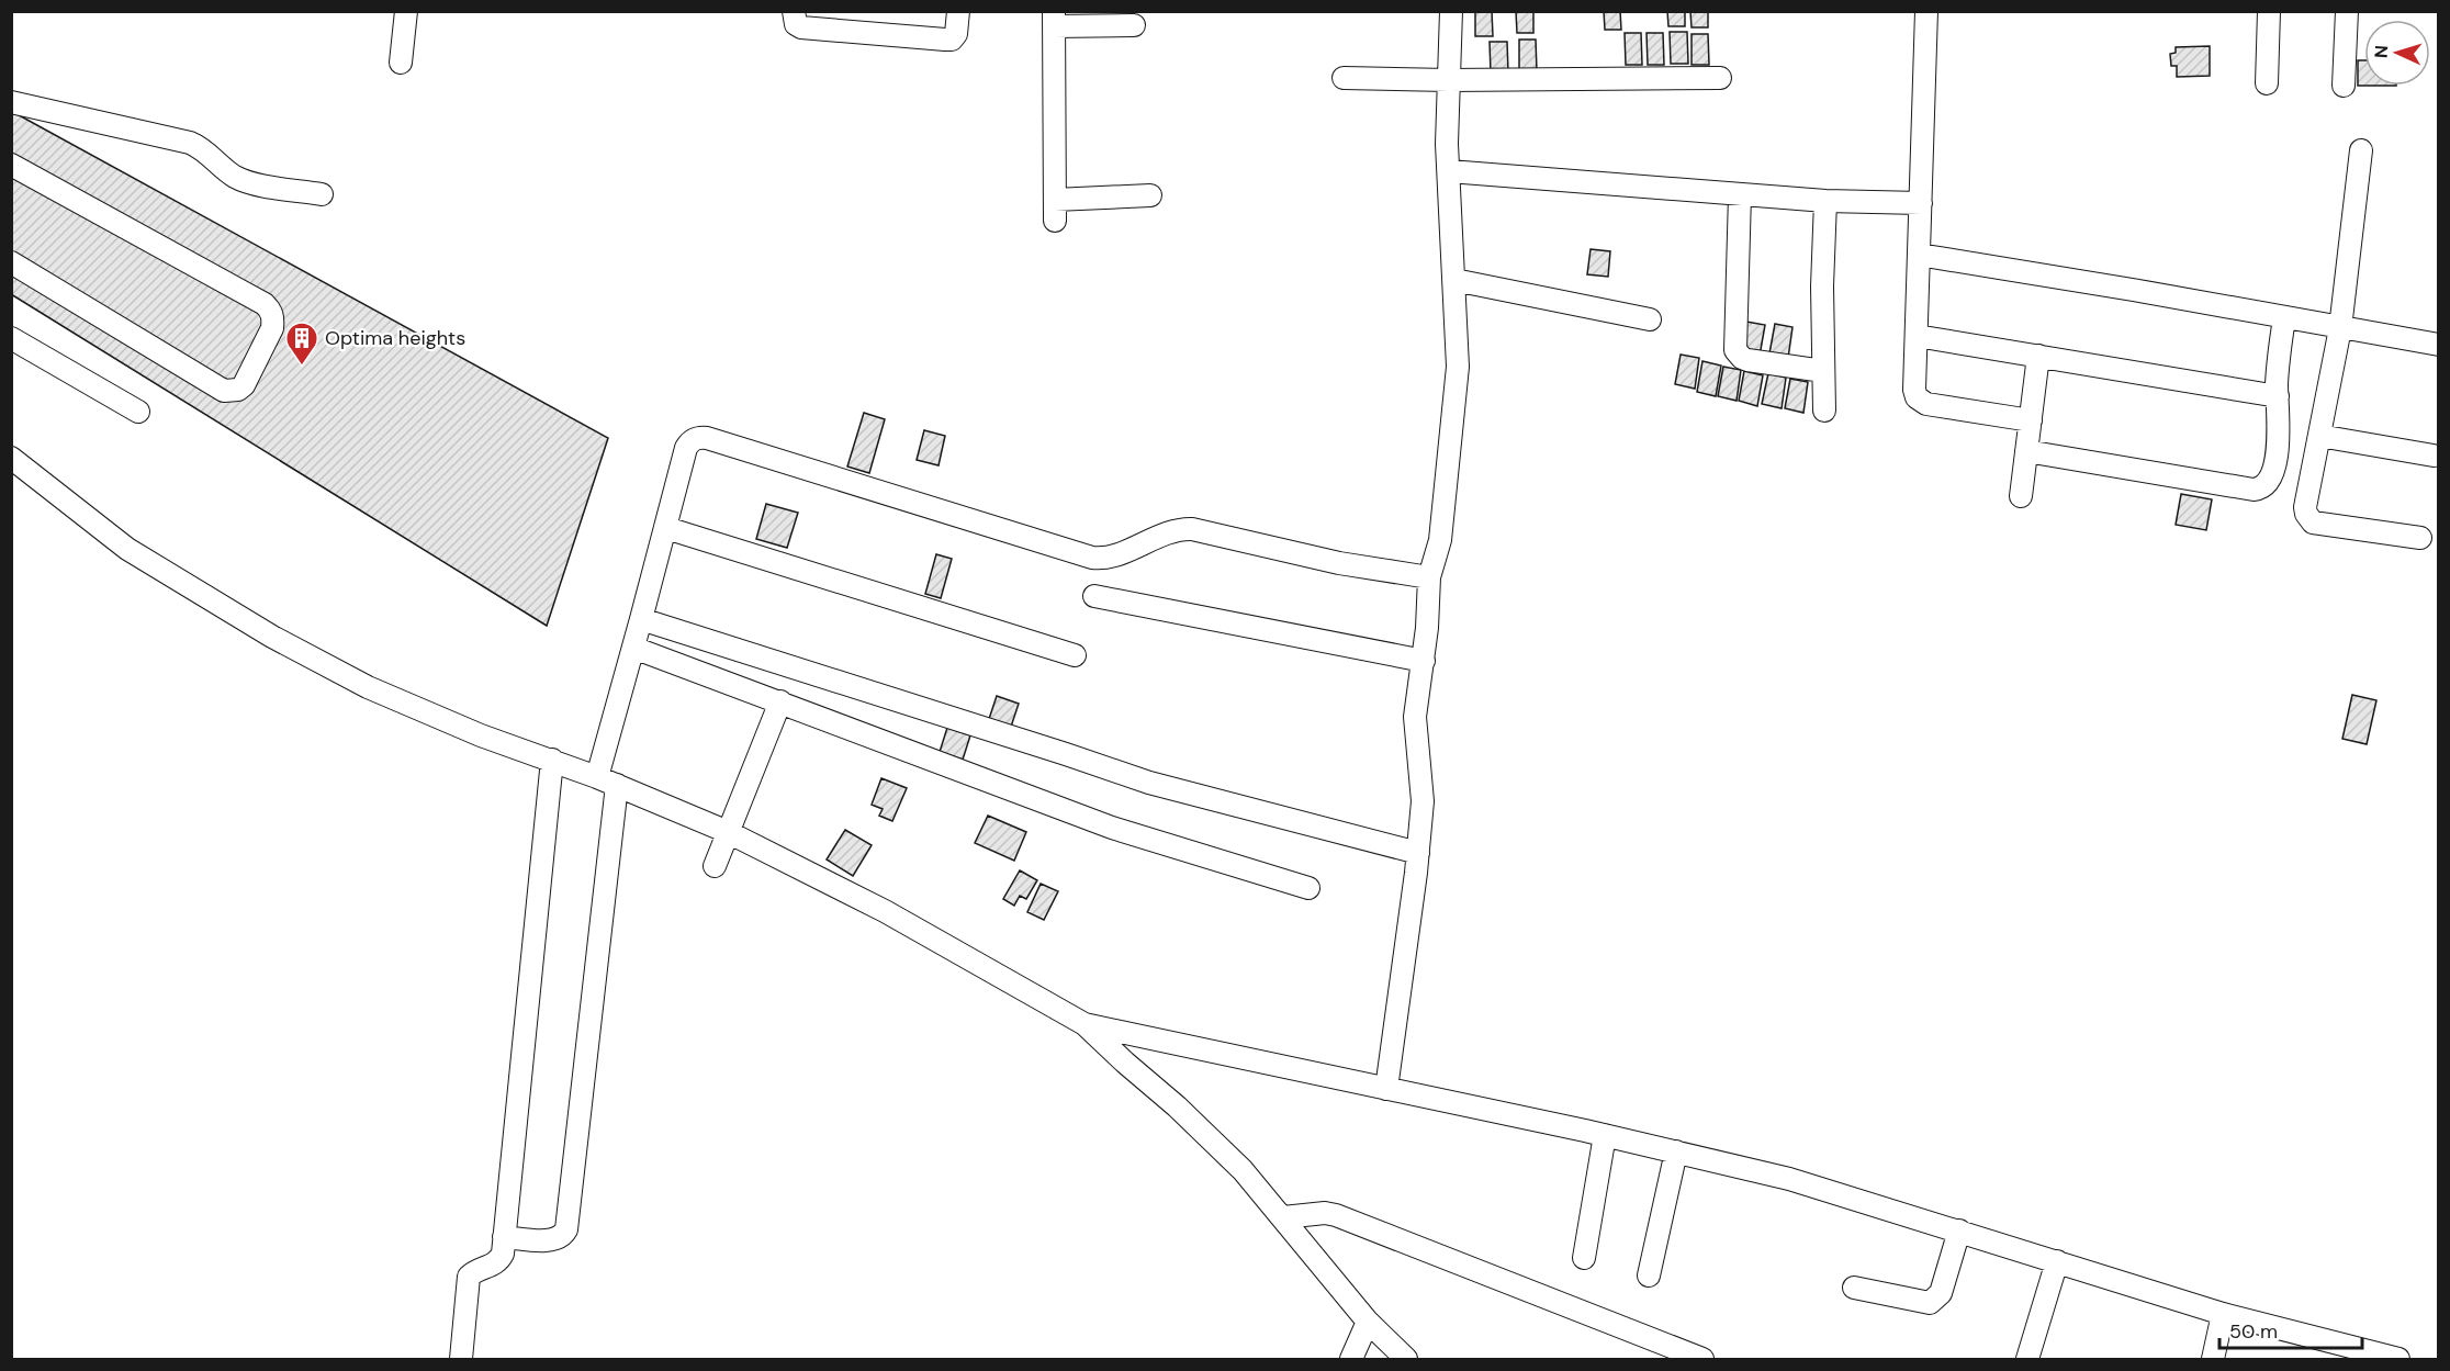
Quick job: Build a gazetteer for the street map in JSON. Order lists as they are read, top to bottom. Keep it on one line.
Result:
{"places":{"building":["Optima heights"]},"scale_bar":"50 m","north":"left"}
